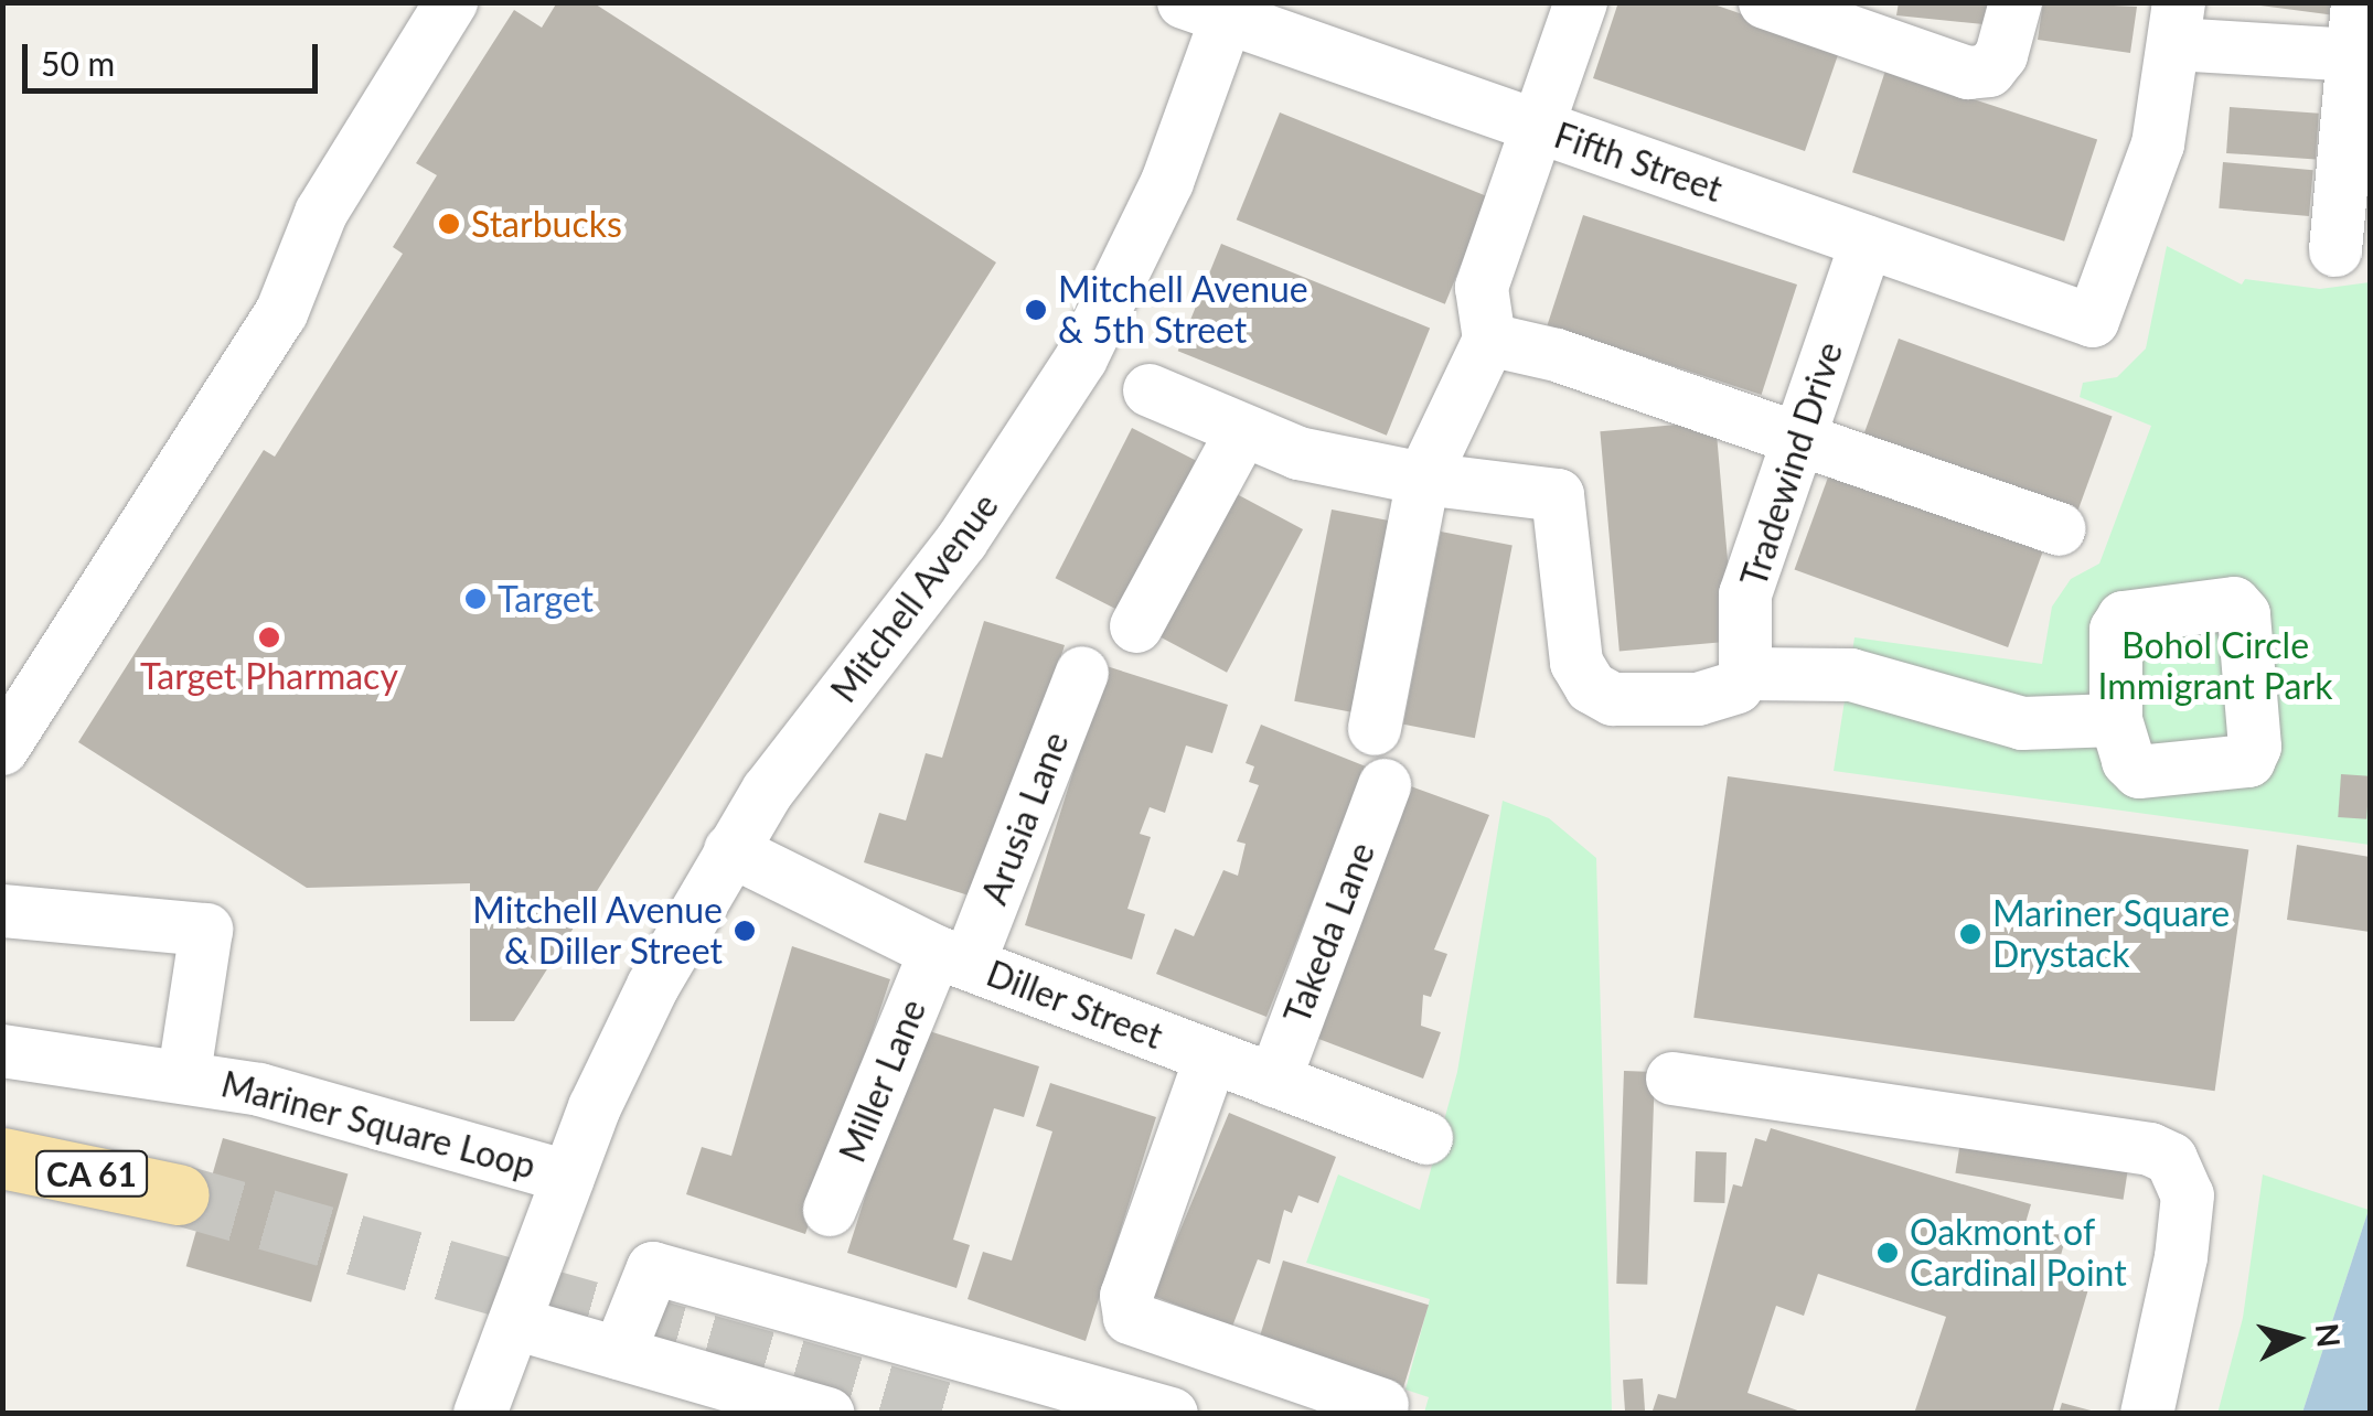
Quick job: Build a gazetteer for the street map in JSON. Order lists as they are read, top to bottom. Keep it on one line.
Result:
{"streets":{"main road":["CA 61"],"street":["Fifth Street","Tradewind Drive","Mitchell Avenue","Arusia Lane","Takeda Lane","Diller Street","Miller Lane","Mariner Square Loop"]},"crossings":[["Fifth Street","Tradewind Drive"],["Fifth Street","Mitchell Avenue"],["Mitchell Avenue","Diller Street"],["Mitchell Avenue","Mariner Square Loop"],["Arusia Lane","Diller Street"],["Arusia Lane","Miller Lane"],["Takeda Lane","Diller Street"],["Diller Street","Miller Lane"]],"parks":["Bohol Circle Immigrant Park"],"places":["Starbucks","Mitchell Avenue & 5th Street","Target","Target Pharmacy","Mitchell Avenue & Diller Street","Mariner Square Drystack","Oakmont of Cardinal Point"],"scale_bar":"50 m","north":"right"}
